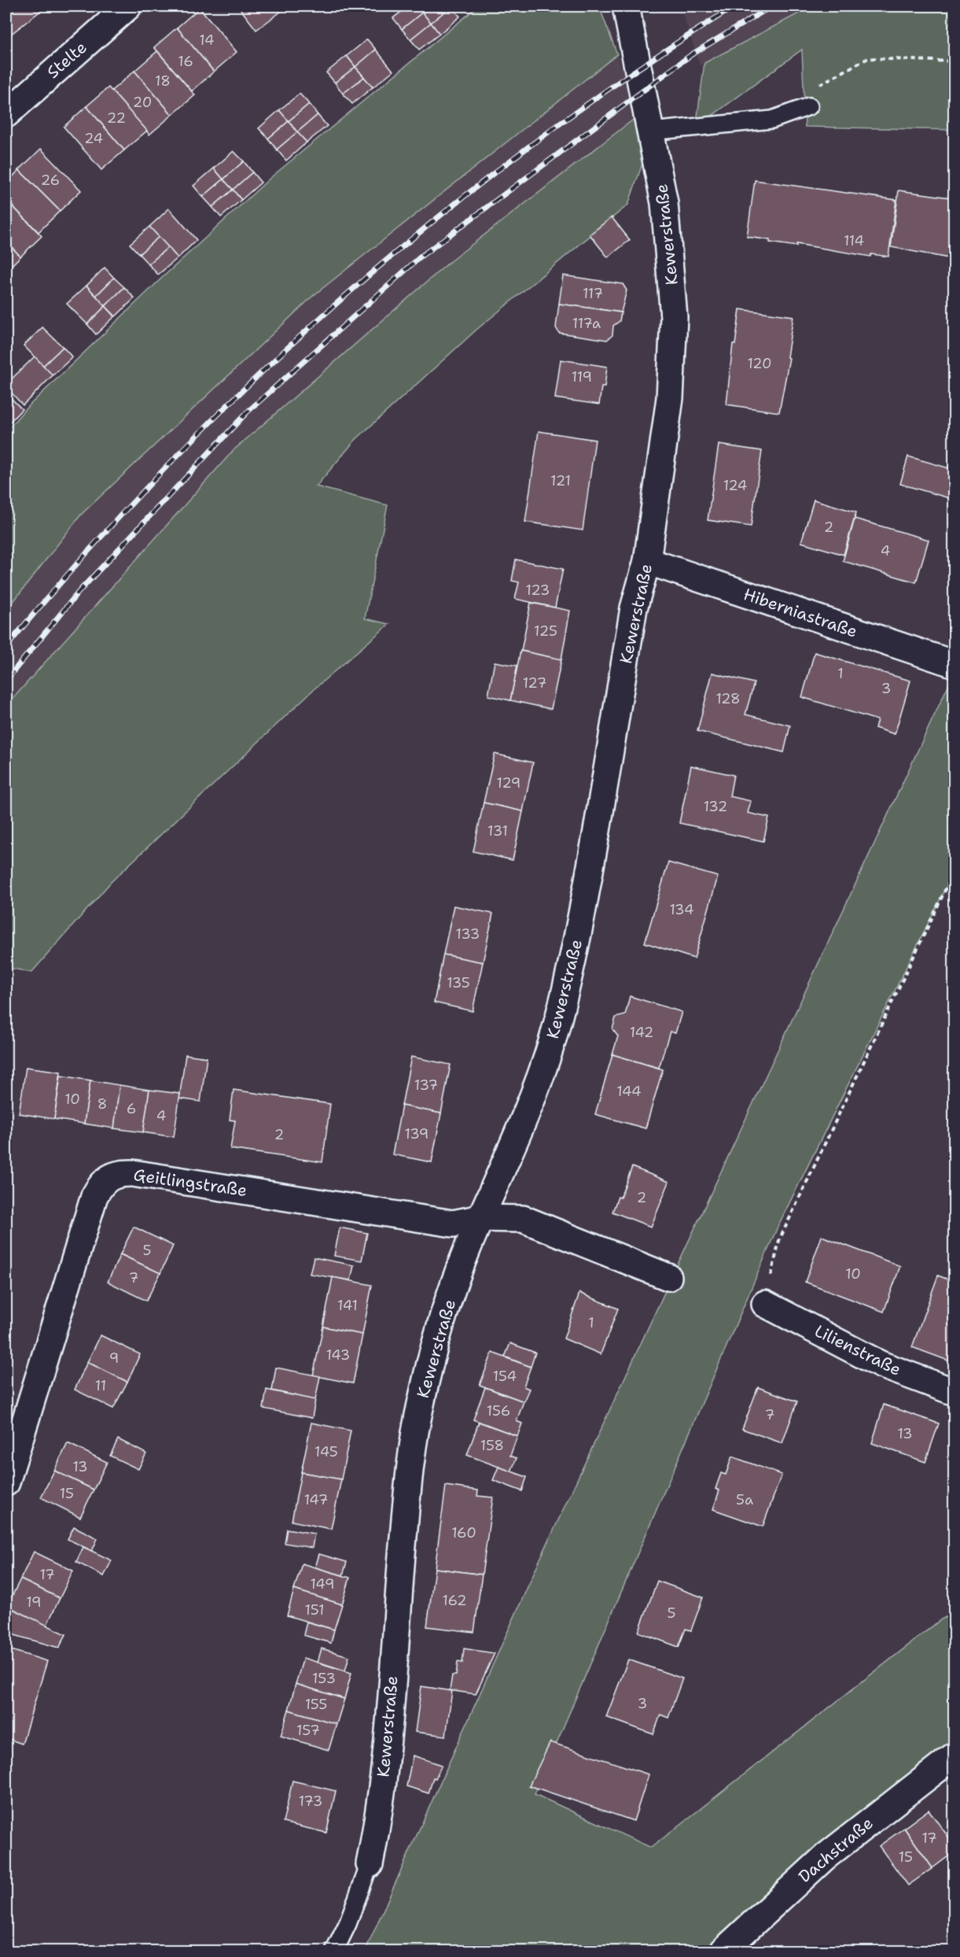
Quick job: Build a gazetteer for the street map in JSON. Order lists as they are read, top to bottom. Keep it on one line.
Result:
{"streets":{"street":["Stelte","Kewerstraße","Hiberniastraße","Geitlingstraße","Lilienstraße","Dachstraße"]},"crossings":[["Kewerstraße","Hiberniastraße"],["Kewerstraße","Geitlingstraße"]],"house_numbers":["14","16","18","20","22","24","26","114","117","117a","120","119","121","124","2","4","123","125","1","127","3","128","129","132","131","134","133","135","142","137","144","10","8","6","4","139","2","2","5","10","7","141","1","143","9","154","11","156","7","13","158","145","13","15","147","5a","160","17","149","162","19","151","5","153","3","155","157","173","17","15"]}
